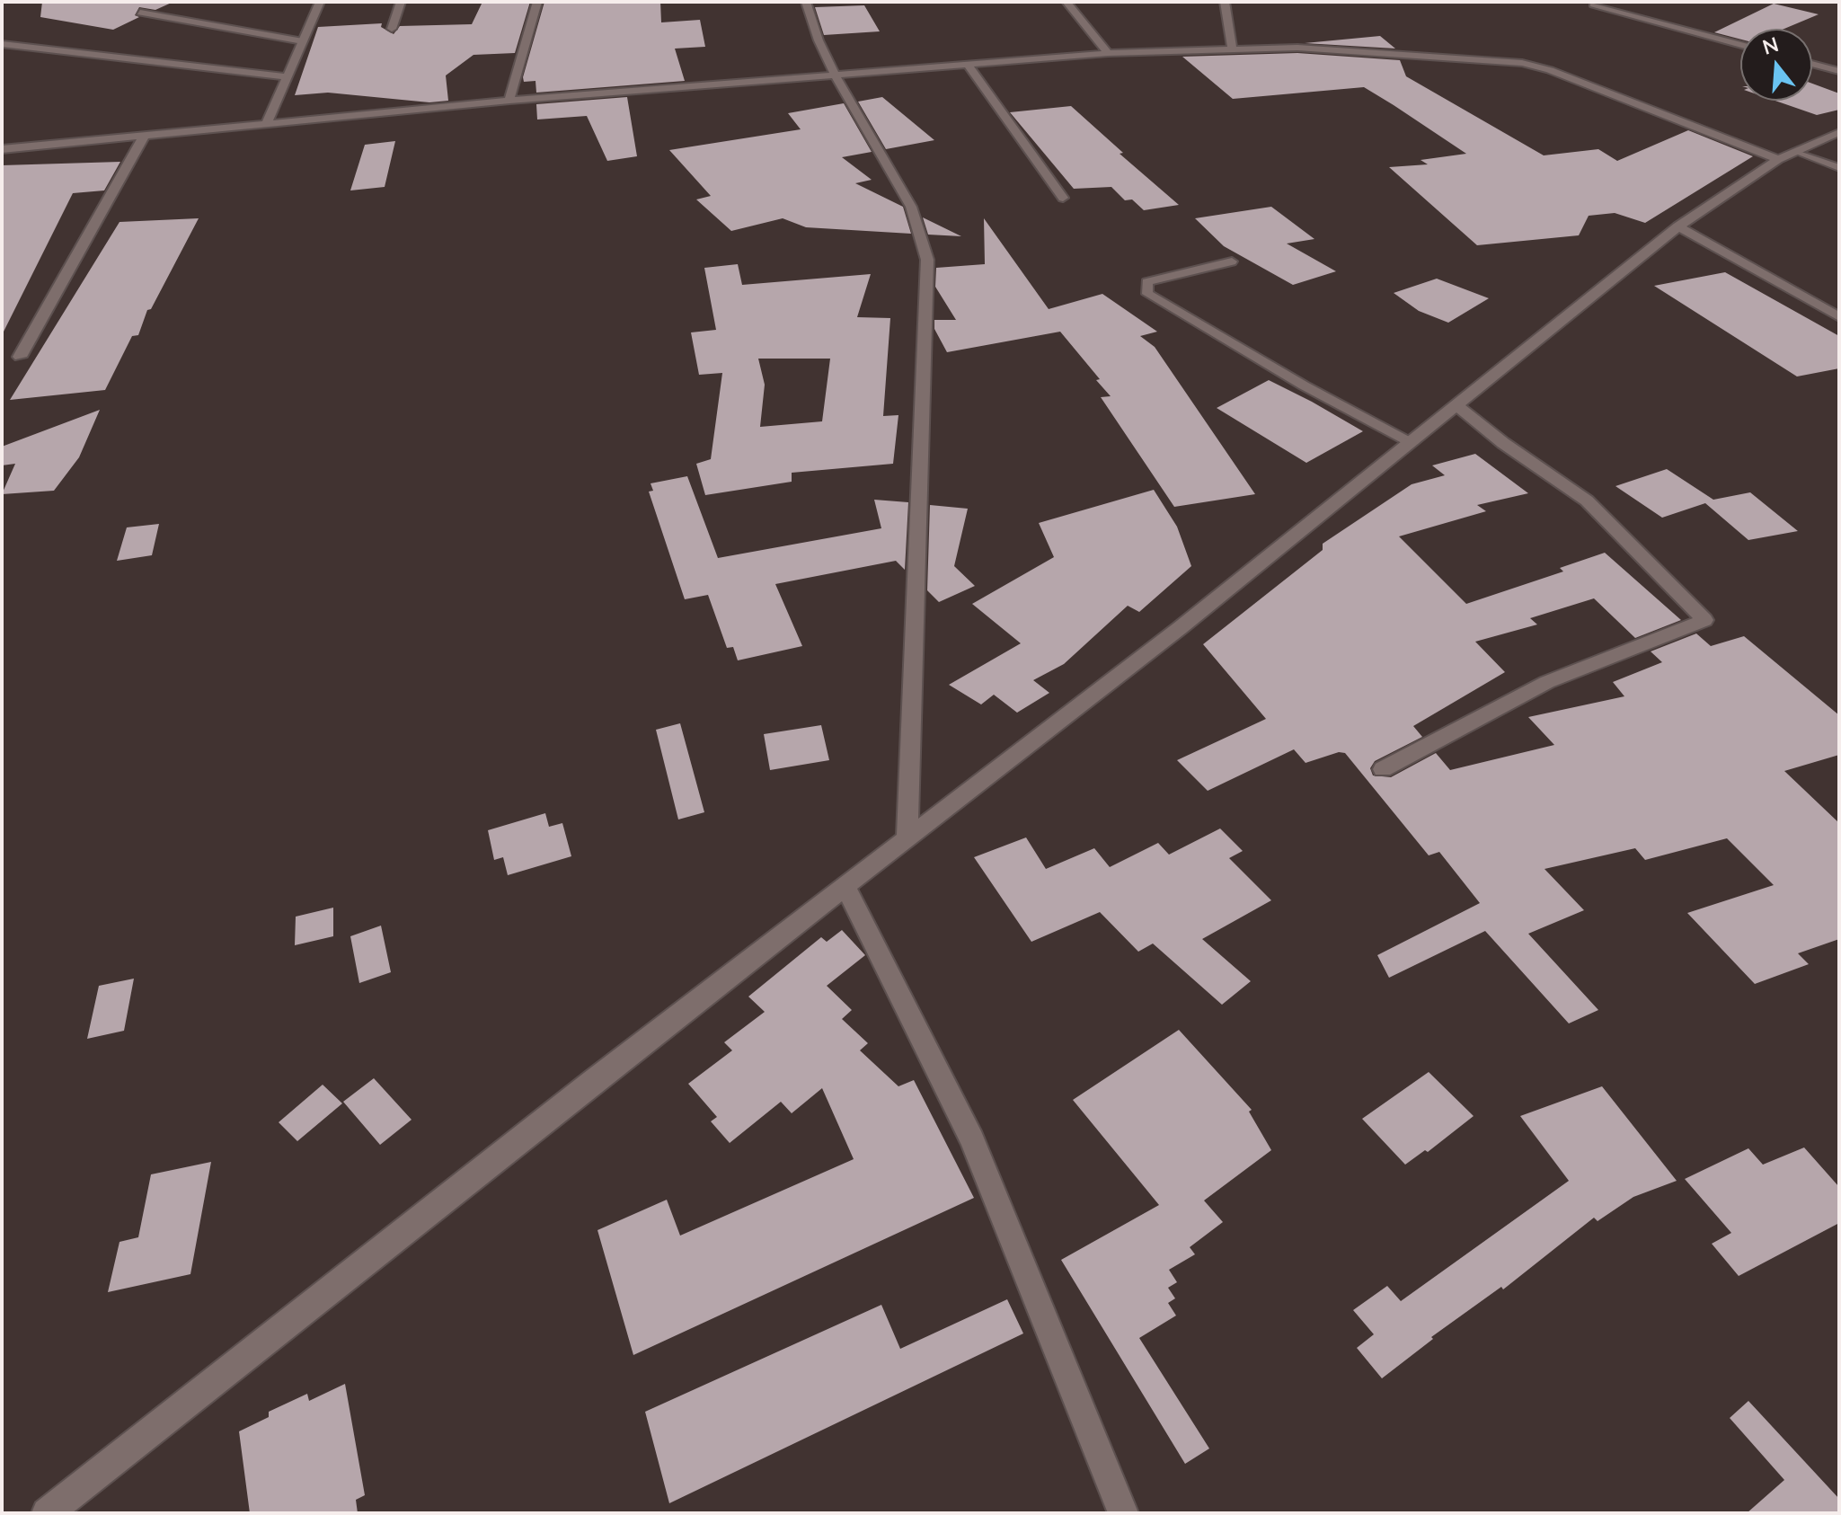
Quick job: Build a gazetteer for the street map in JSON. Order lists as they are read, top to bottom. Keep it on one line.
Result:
{"north":"top"}
